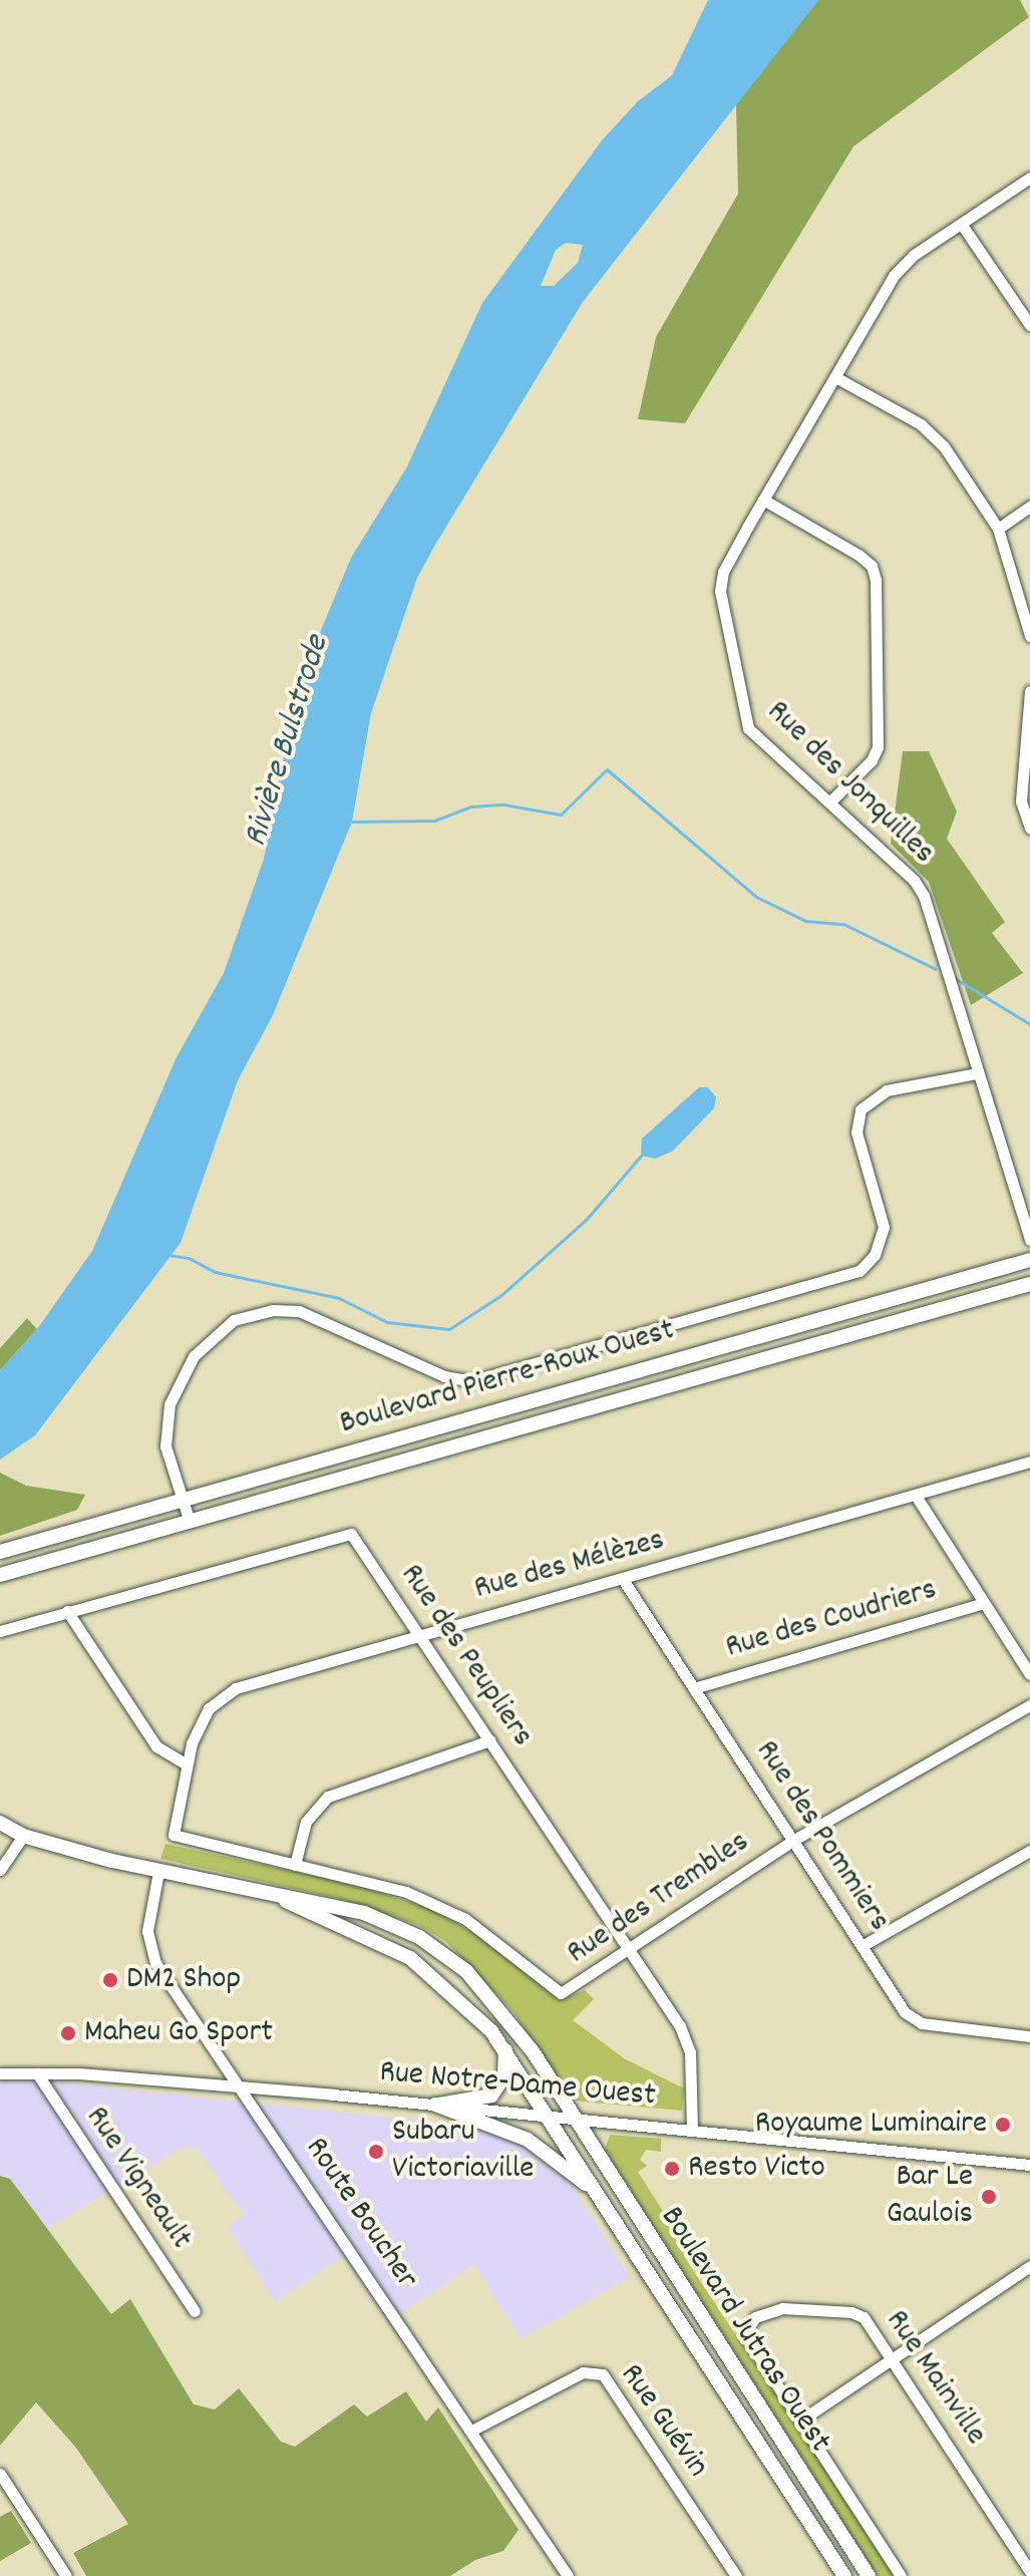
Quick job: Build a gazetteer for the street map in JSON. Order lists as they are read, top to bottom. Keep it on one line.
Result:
{"streets":{"main road":["Boulevard Pierre-Roux Ouest","Boulevard Jutras Ouest"],"street":["Rue des Jonquilles","Rue des Mélèzes","Rue des Coudriers","Rue des Peupliers","Rue des Pommiers","Rue des Trembles","Rue Notre-Dame Ouest","Rue Vigneault","Route Boucher","Rue Mainville","Rue Guévin"]},"crossings":[["Rue des Mélèzes","Rue des Peupliers"],["Rue des Mélèzes","Rue des Pommiers"],["Rue des Mélèzes","Rue des Trembles"],["Rue des Coudriers","Rue des Pommiers"],["Rue des Peupliers","Rue des Trembles"],["Rue des Peupliers","Rue Notre-Dame Ouest"],["Rue des Pommiers","Rue des Trembles"],["Rue Notre-Dame Ouest","Rue Vigneault"],["Rue Notre-Dame Ouest","Route Boucher"],["Rue Notre-Dame Ouest","Boulevard Jutras Ouest"],["Route Boucher","Boulevard Jutras Ouest"],["Route Boucher","Rue Guévin"]],"water":["Rivière Bulstrode"],"places":["DM2 Shop","Maheu Go Sport","Royaume Luminaire","Subaru Victoriaville","Resto Victo","Bar Le Gaulois"]}
